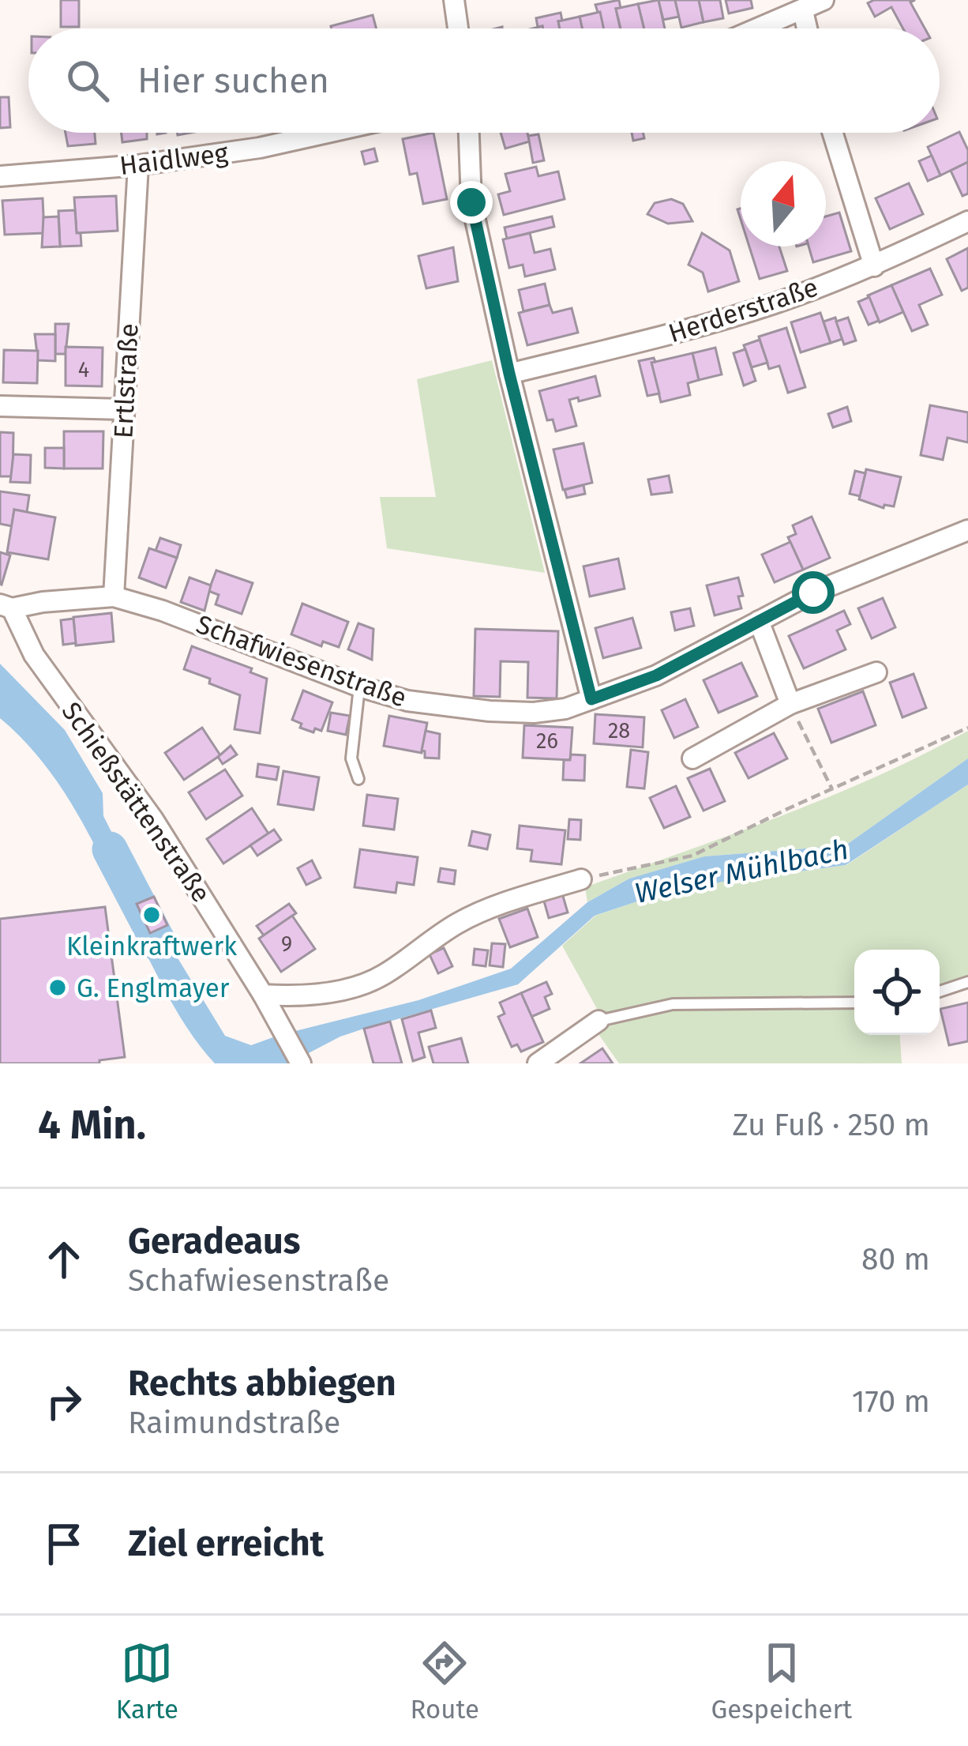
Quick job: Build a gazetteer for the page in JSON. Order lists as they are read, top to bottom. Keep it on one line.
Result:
{"streets":{"street":["Haidlweg","Herderstraße","Ertlstraße","Schafwiesenstraße","Schießstättenstraße"]},"crossings":[["Haidlweg","Ertlstraße"],["Ertlstraße","Schafwiesenstraße"],["Schafwiesenstraße","Schießstättenstraße"]],"water":["Welser Mühlbach"],"places":["Kleinkraftwerk","G. Englmayer"],"house_numbers":["4","28","26","9"],"north":"top","page":{"search":"Hier suchen","heading":["4 Min.","Zu Fuß · 250 m"],"list":[["Geradeaus","Schafwiesenstraße","80 m"],["Rechts abbiegen","Raimundstraße","170 m"],"Ziel erreicht"],"nav":["Karte","Route","Gespeichert"]}}
